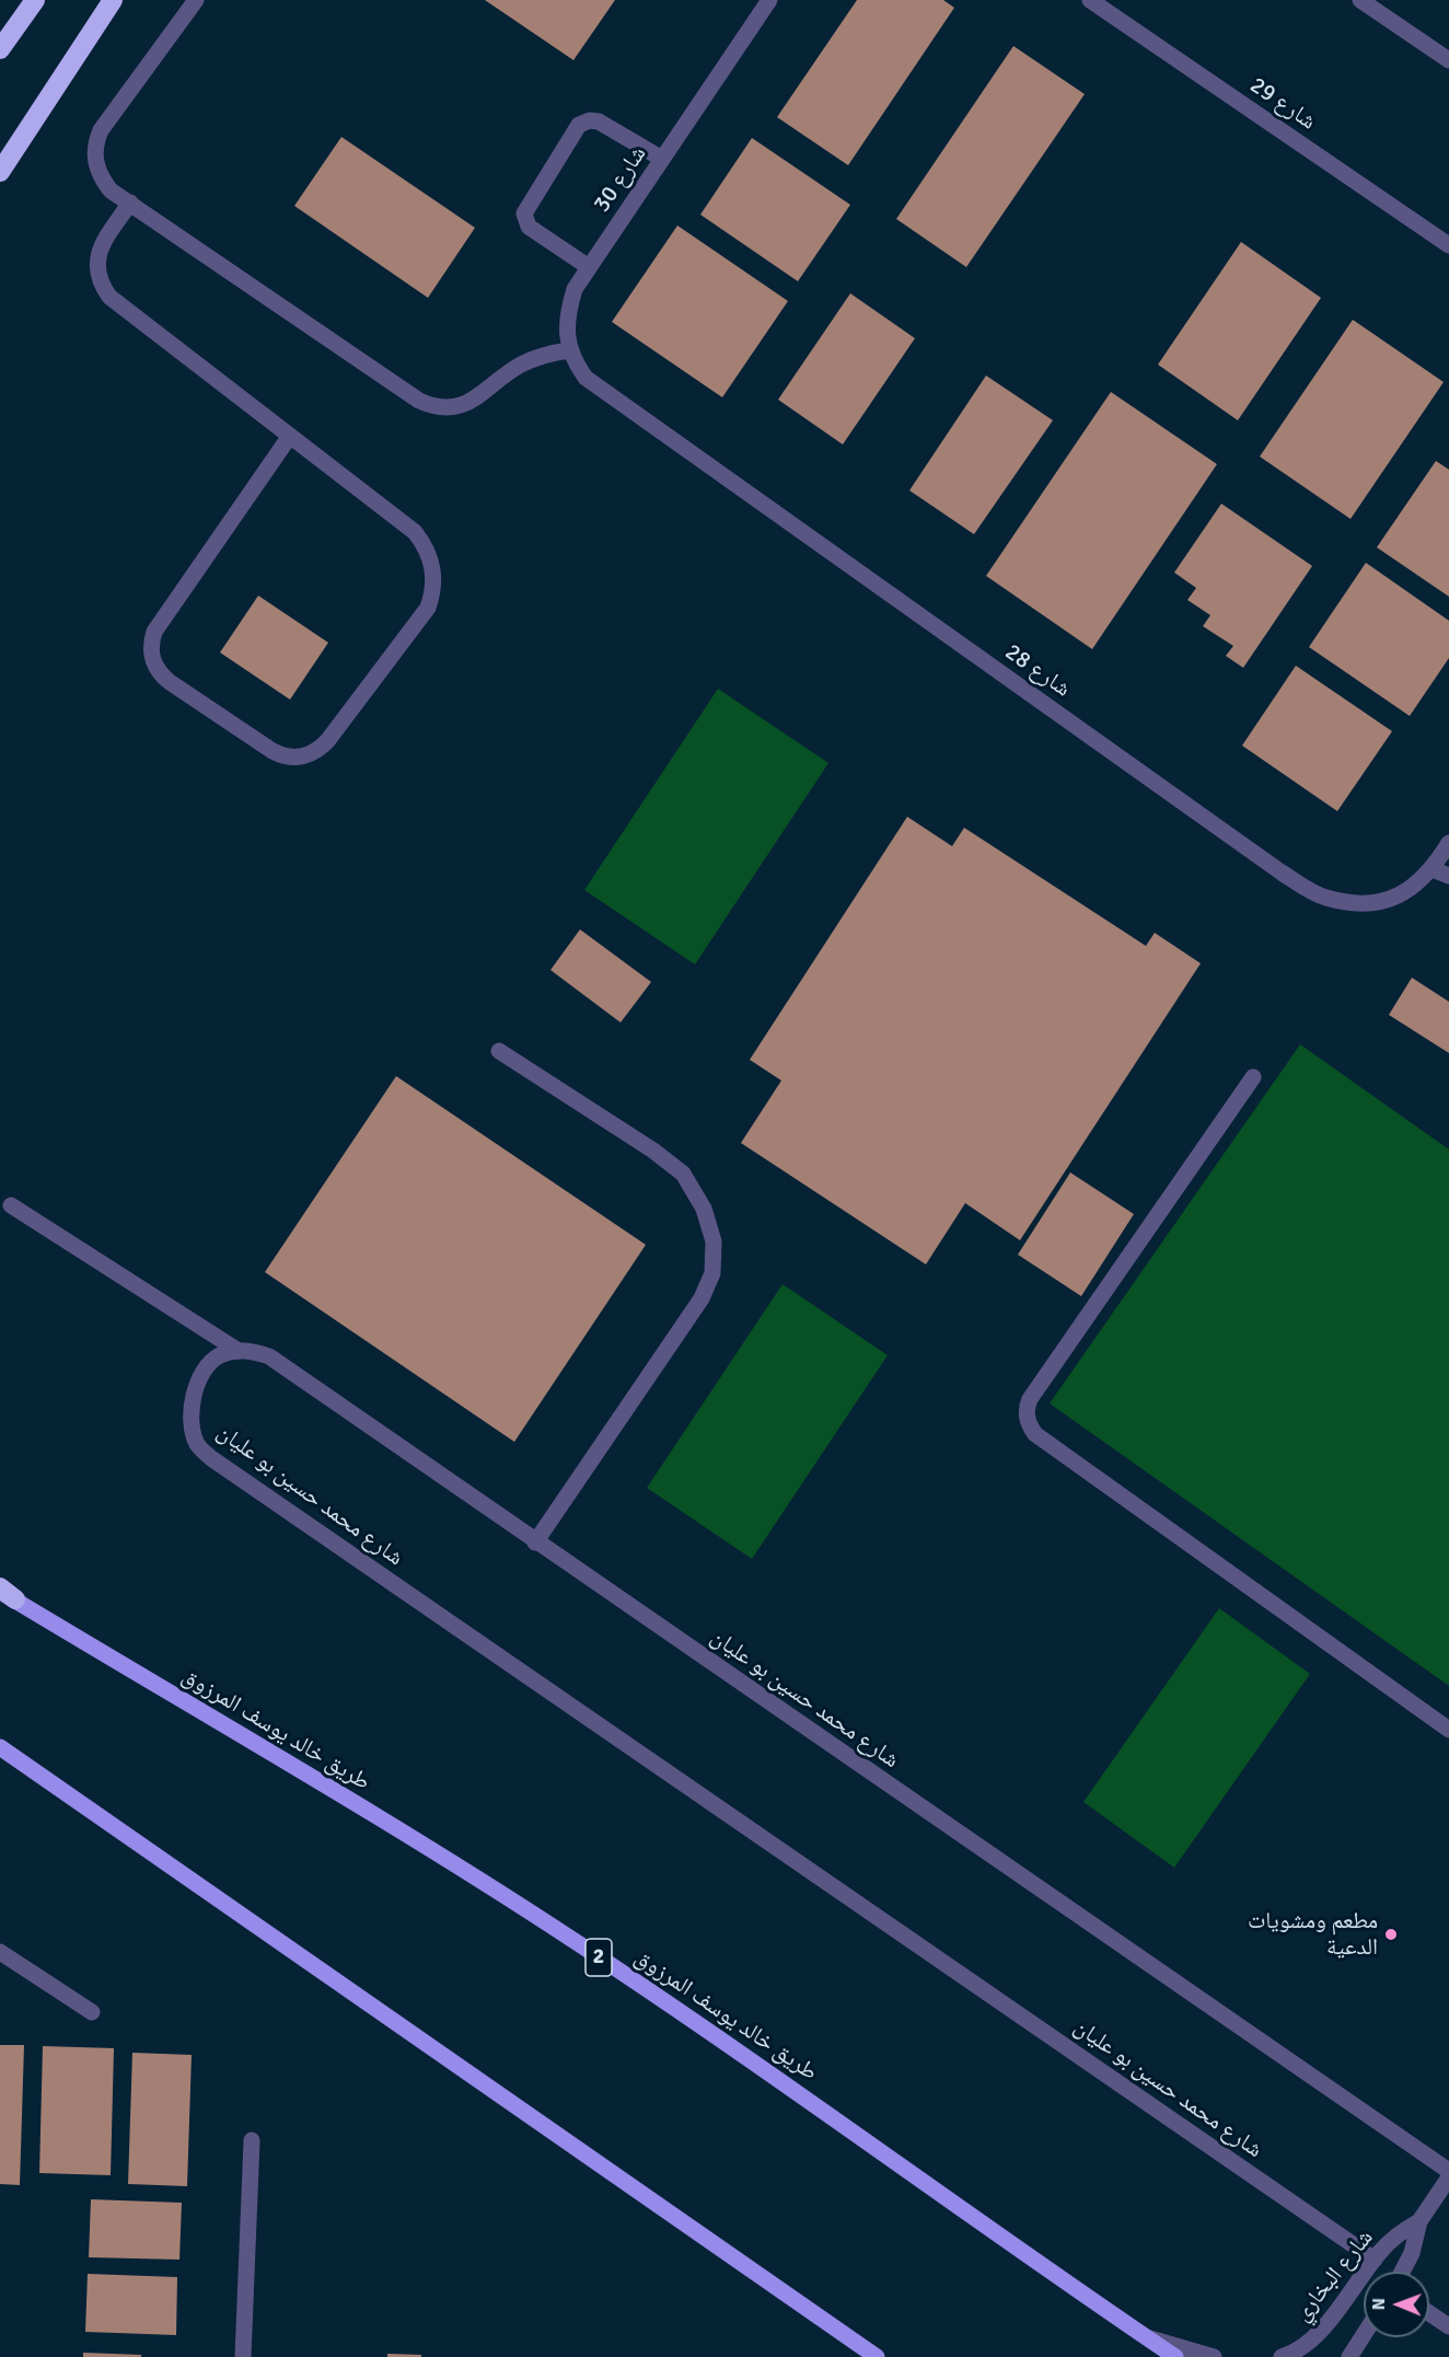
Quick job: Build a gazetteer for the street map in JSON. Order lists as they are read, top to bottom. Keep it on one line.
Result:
{"streets":{"main road":["طريق خالد يوسف المرزوق","2"],"street":["شارع 29","شارع 30","شارع 28","شارع محمد حسين بو عليان","شارع البخاري"]},"crossings":[["شارع 30","شارع 28"],["شارع محمد حسين بو عليان","شارع البخاري"]],"places":["مطعم ومشويات الدعية"],"north":"left"}
